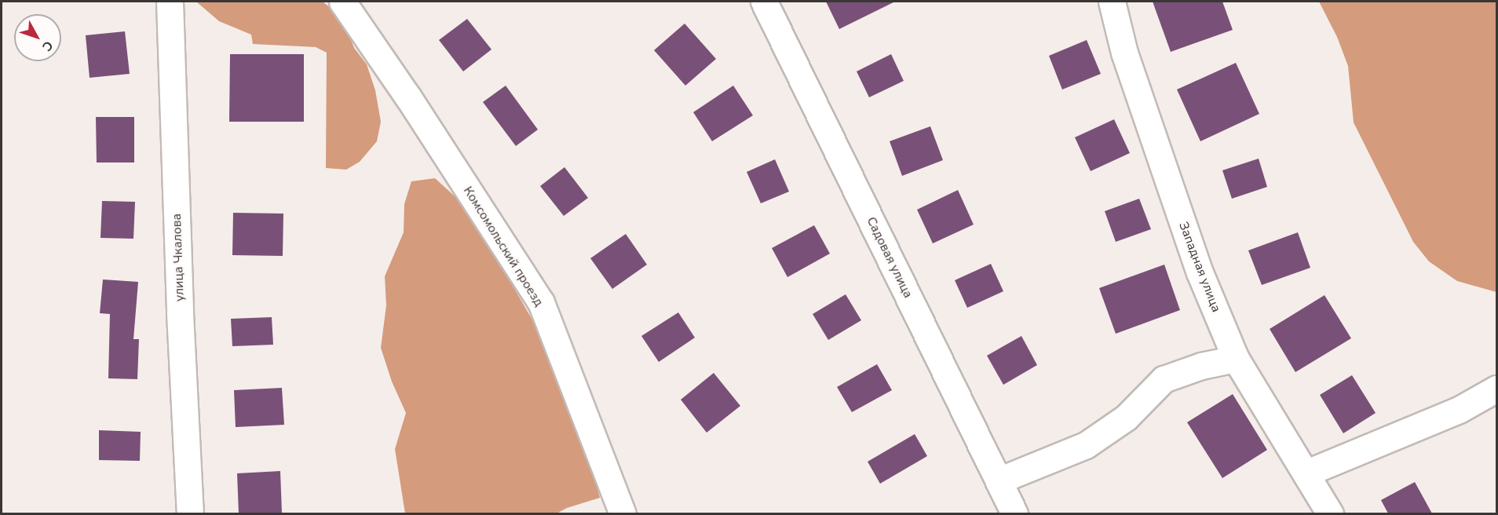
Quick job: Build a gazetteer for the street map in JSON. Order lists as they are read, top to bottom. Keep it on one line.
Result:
{"streets":{"street":["Комсомольский проезд","улица Чкалова","Садовая улица","Западная улица"]},"north":"bottom right"}
